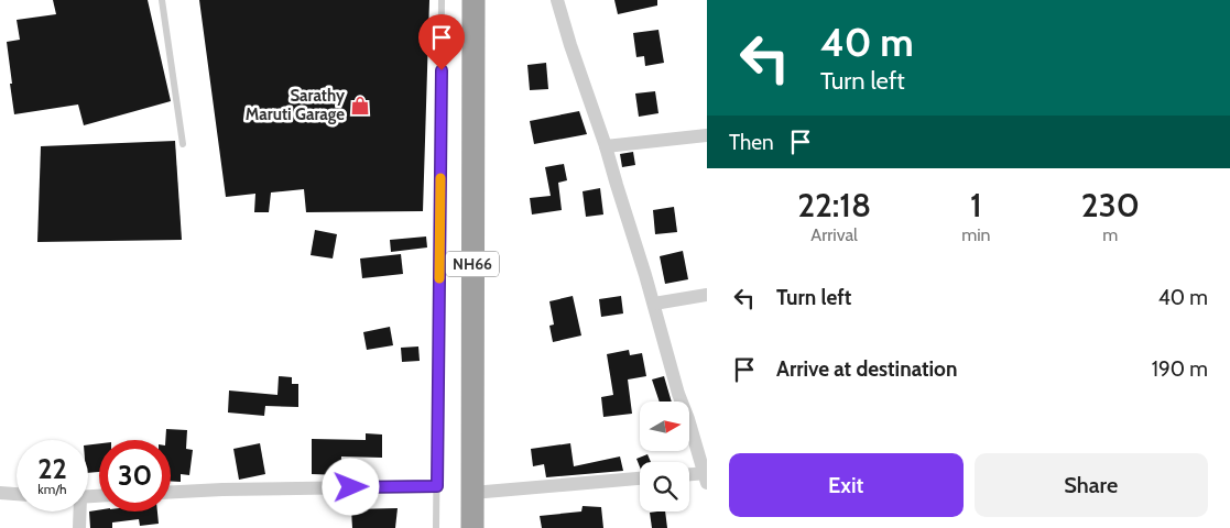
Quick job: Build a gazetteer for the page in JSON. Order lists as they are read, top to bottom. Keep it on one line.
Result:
{"streets":{"highway":["NH66"]},"places":{"shop":["Sarathy Maruti Garage"]},"north":"right","page":{"turn":["40 m","Turn left"],"then":"Then","eta":["22:18","Arrival","1","min","230","m"],"list":[{"name":"Turn left","value":"40 m"},{"name":"Arrive at destination","value":"190 m"}],"speed":"22 km/h","limit":"30","buttons":["Exit","Share"]}}
